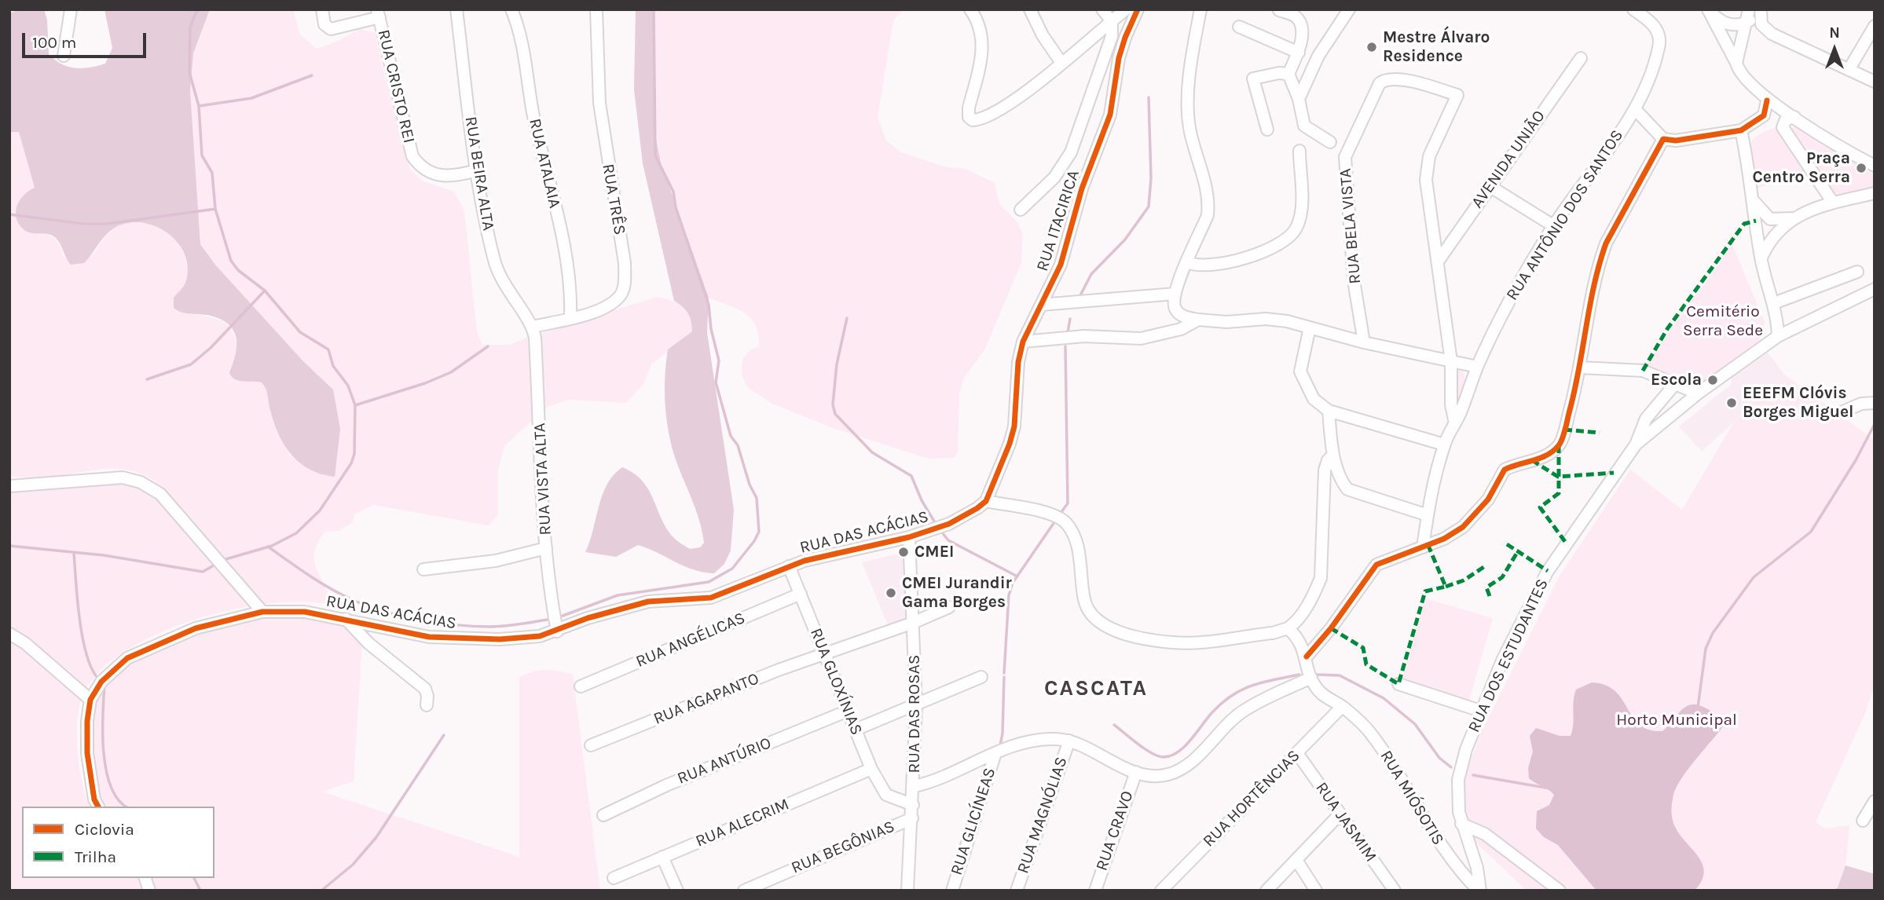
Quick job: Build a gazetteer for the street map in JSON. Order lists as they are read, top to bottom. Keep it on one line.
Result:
{"streets":{"street":["RUA CRISTO REI","AVENIDA UNIÃO","RUA ATALAIA","RUA BEIRA ALTA","RUA TRÊS","RUA ANTÔNIO DOS SANTOS","RUA ITACIRICA","RUA BELA VISTA","RUA VISTA ALTA","RUA DAS ACÁCIAS","RUA ANGÉLICAS","RUA DOS ESTUDANTES","RUA GLOXÍNIAS","RUA AGAPANTO","RUA DAS ROSAS","RUA ANTÚRIO","RUA MIÓSOTIS","RUA HORTÊNCIAS","RUA MAGNÓLIAS","RUA GLICÍNEAS","RUA JASMIM","RUA ALECRIM","RUA CRAVO","RUA BEGÔNIAS"]},"crossings":[["RUA CRISTO REI","RUA BEIRA ALTA"],["AVENIDA UNIÃO","RUA BELA VISTA"],["RUA ATALAIA","RUA TRÊS"],["RUA BEIRA ALTA","RUA TRÊS"],["RUA BEIRA ALTA","RUA VISTA ALTA"],["RUA TRÊS","RUA VISTA ALTA"],["RUA ITACIRICA","RUA DAS ACÁCIAS"],["RUA VISTA ALTA","RUA DAS ACÁCIAS"],["RUA DAS ACÁCIAS","RUA GLOXÍNIAS"],["RUA DAS ACÁCIAS","RUA DAS ROSAS"],["RUA ANGÉLICAS","RUA GLOXÍNIAS"],["RUA DOS ESTUDANTES","RUA MIÓSOTIS"],["RUA GLOXÍNIAS","RUA AGAPANTO"],["RUA GLOXÍNIAS","RUA DAS ROSAS"],["RUA GLOXÍNIAS","RUA ANTÚRIO"],["RUA GLOXÍNIAS","RUA ALECRIM"],["RUA AGAPANTO","RUA DAS ROSAS"],["RUA DAS ROSAS","RUA BEGÔNIAS"],["RUA MIÓSOTIS","RUA HORTÊNCIAS"],["RUA HORTÊNCIAS","RUA JASMIM"]],"districts":["CASCATA"],"parks":["Cemitério Serra Sede","Horto Municipal"],"places":["Mestre Álvaro Residence","Praça Centro Serra","Escola","EEEFM Clóvis Borges Miguel","CMEI","CMEI Jurandir Gama Borges"],"legend":["Ciclovia","Trilha"],"scale_bar":"100 m","north":"top"}
